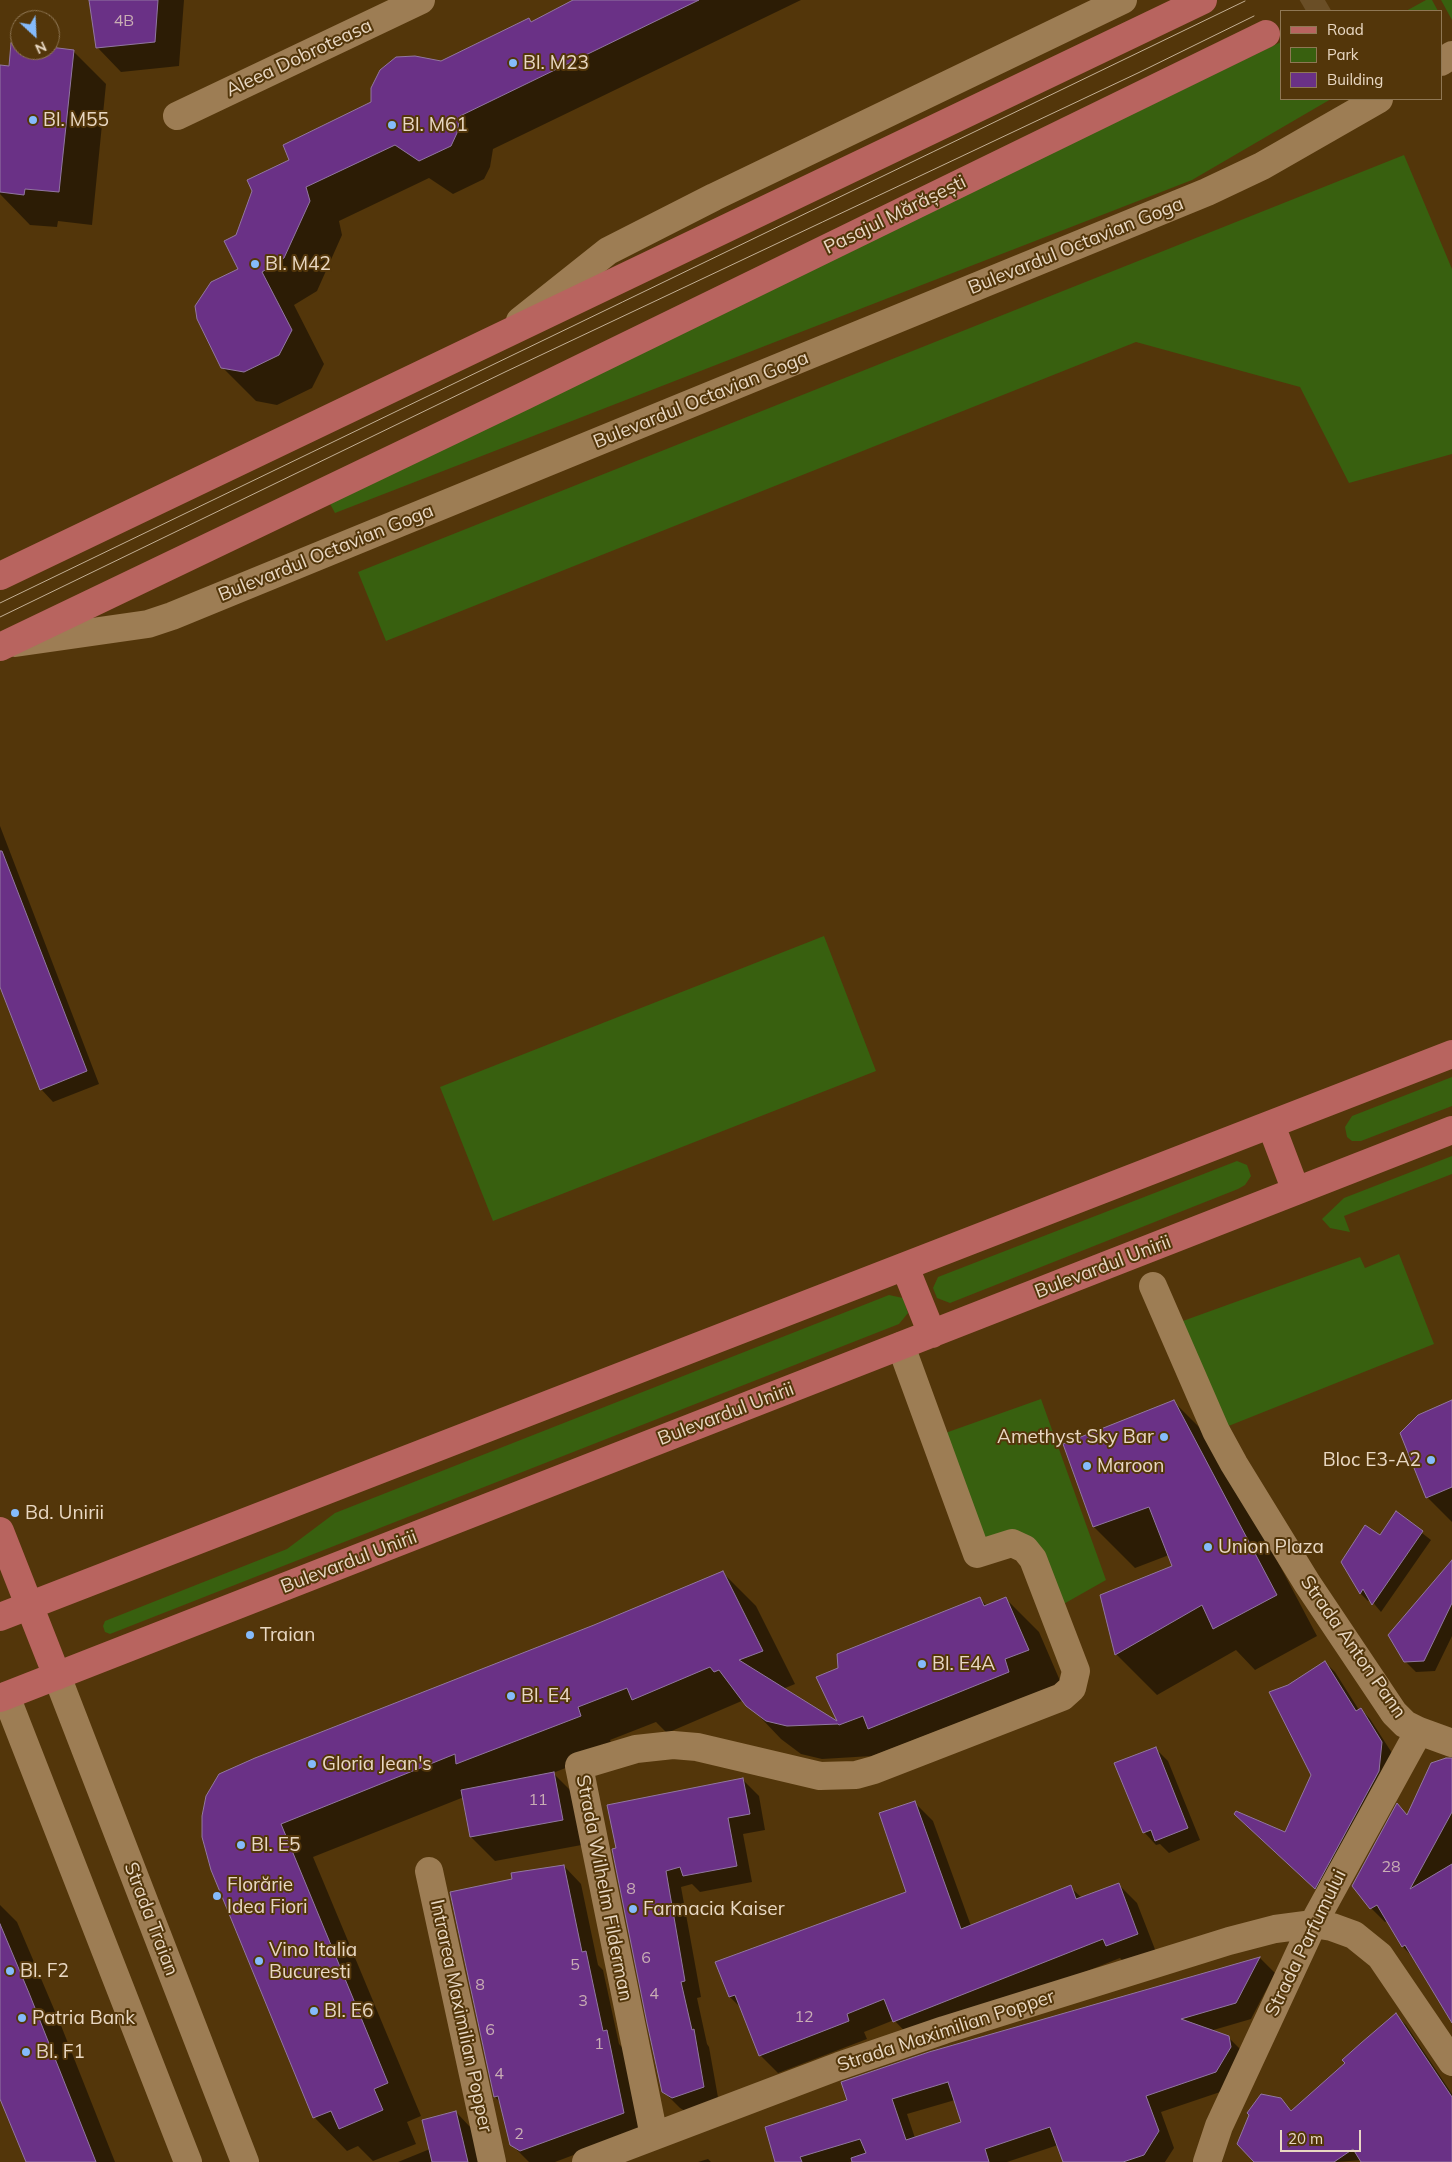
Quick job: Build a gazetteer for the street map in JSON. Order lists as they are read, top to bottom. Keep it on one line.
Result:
{"streets":{"main road":["Pasajul Mărășești","Bulevardul Octavian Goga","Bulevardul Unirii"],"street":["Aleea Dobroteasa","Strada Anton Pann","Strada Wilhelm Filderman","Strada Traian","Strada Parfumului","Intrarea Maximilian Popper","Strada Maximilian Popper"]},"crossings":[["Pasajul Mărășești","Bulevardul Octavian Goga"],["Bulevardul Unirii","Strada Wilhelm Filderman"],["Bulevardul Unirii","Strada Traian"],["Strada Anton Pann","Strada Parfumului"],["Strada Wilhelm Filderman","Strada Maximilian Popper"],["Strada Parfumului","Strada Maximilian Popper"]],"places":["Bl. M23","Bl. M55","Bl. M61","Bl. M42","Amethyst Sky Bar","Bloc E3-A2","Maroon","Bd. Unirii","Union Plaza","Traian","Bl. E4A","Bl. E4","Gloria Jean's","Bl. E5","Florărie Idea Fiori","Farmacia Kaiser","Vino Italia Bucuresti","Bl. F2","Bl. E6","Patria Bank","Bl. F1"],"house_numbers":["4B","11","28","8","6","5","8","4","3","12","6","1","4","2"],"legend":["Road","Park","Building"],"scale_bar":"20 m","north":"bottom right"}
